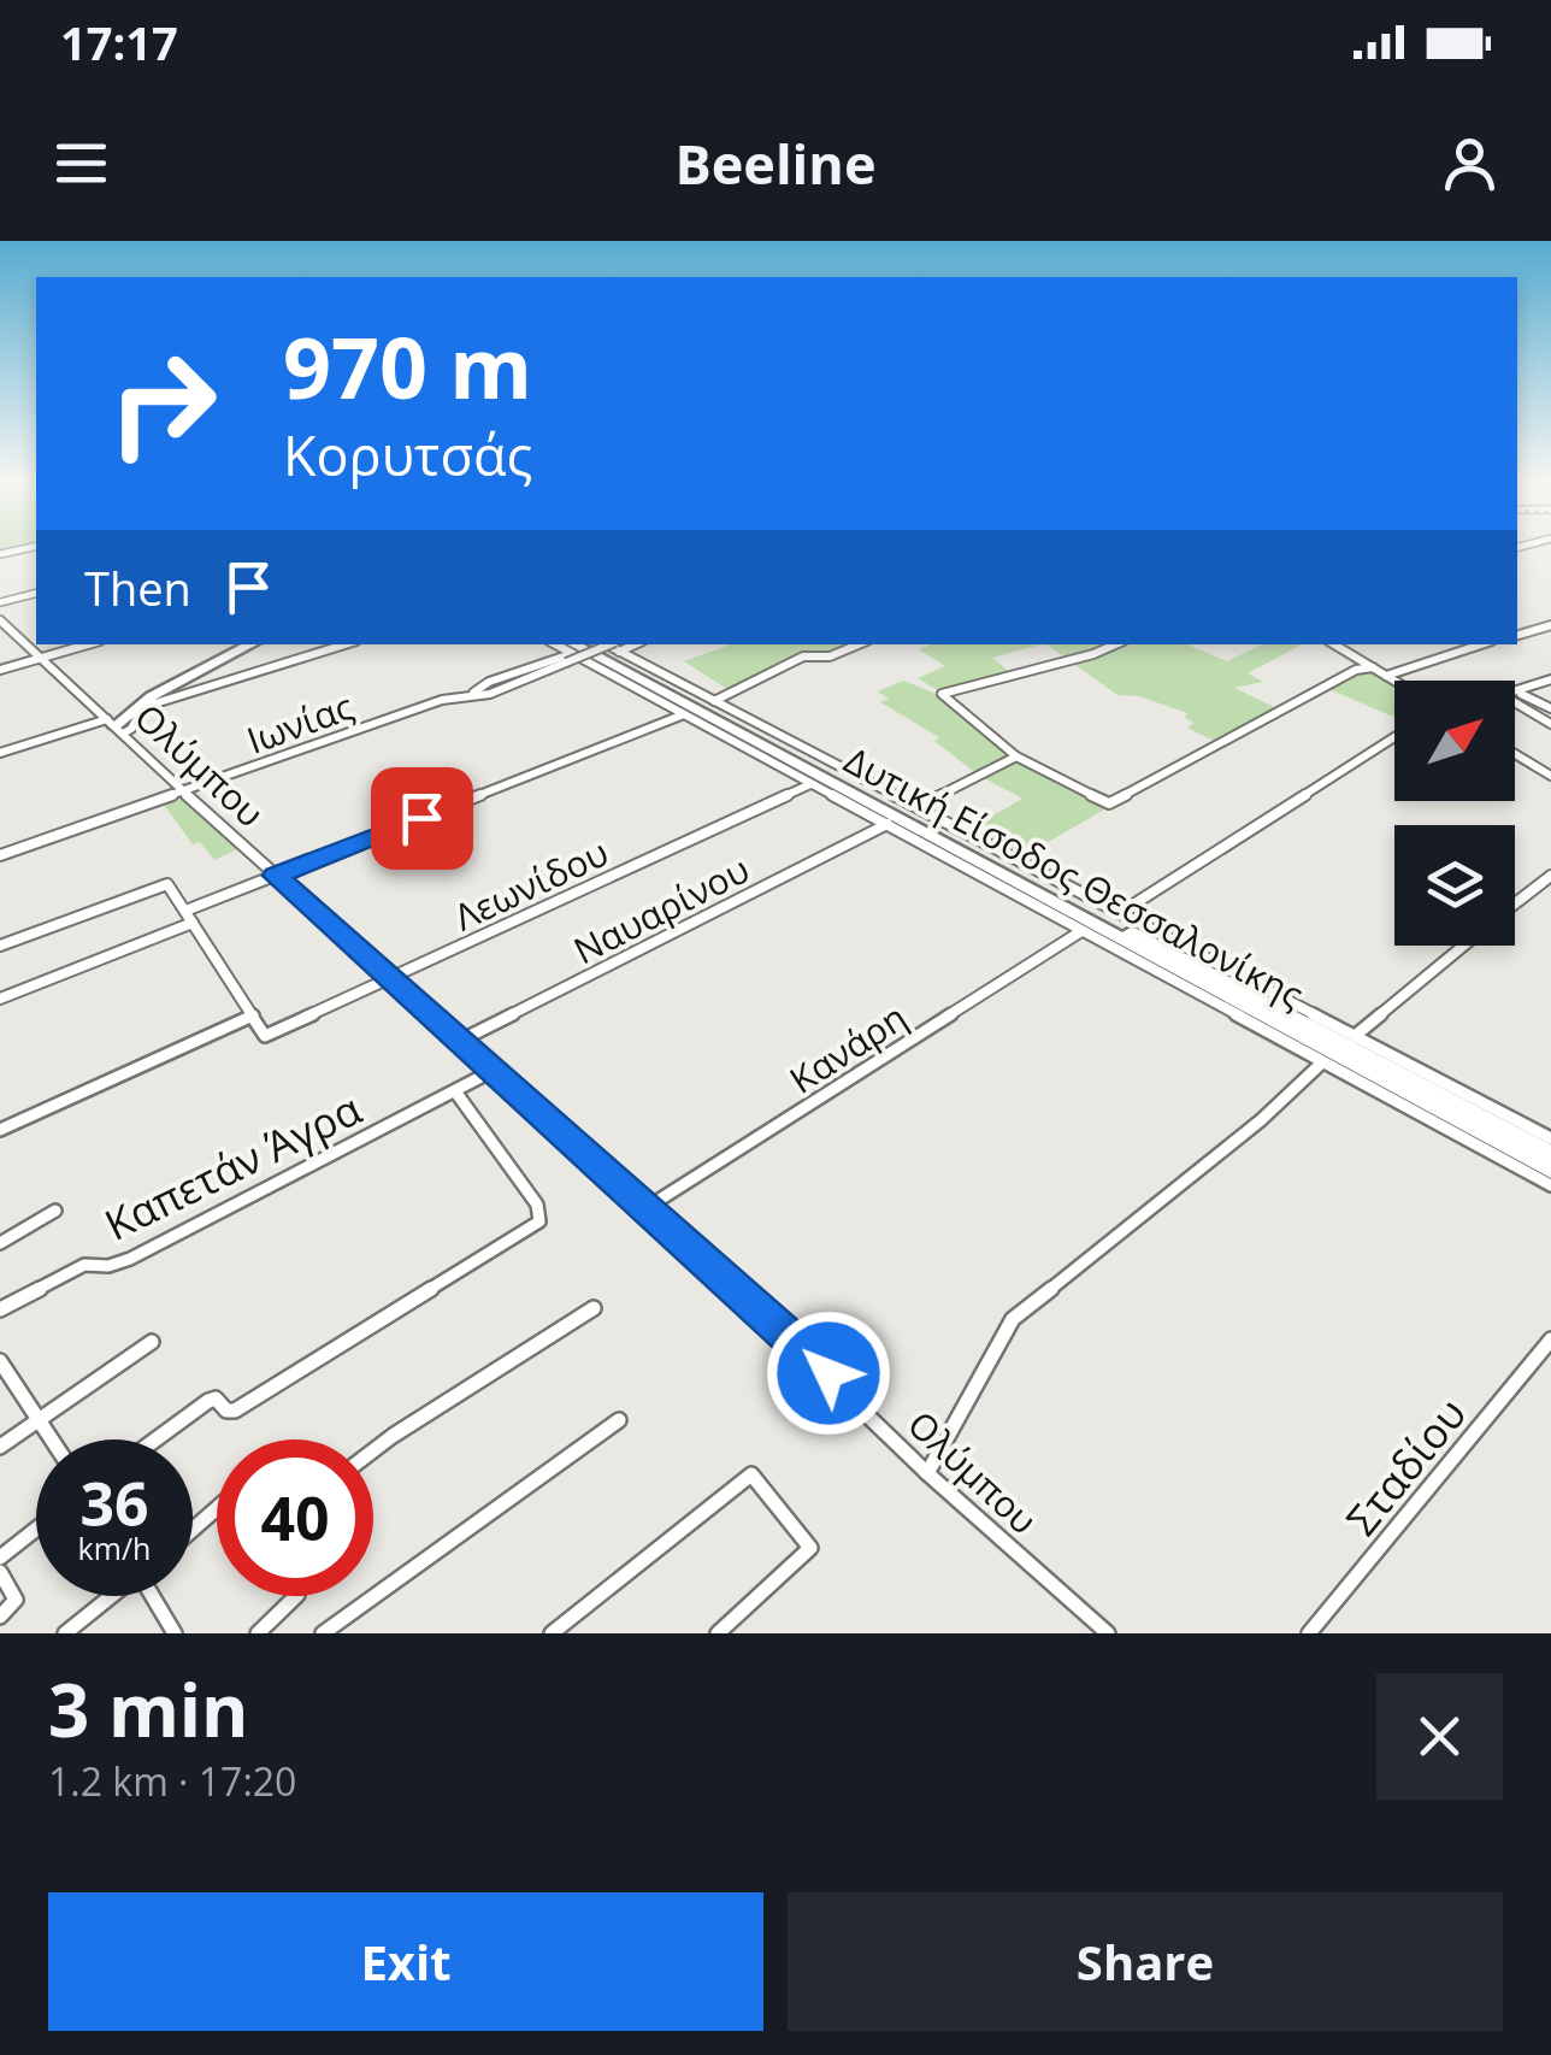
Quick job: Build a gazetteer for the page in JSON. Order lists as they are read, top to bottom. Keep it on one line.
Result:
{"streets":{"highway":["Δυτική Είσοδος Θεσσαλονίκης"],"street":["Ιωνίας","Ολύμπου","Λεωνίδου","Ναυαρίνου","Κανάρη","Καπετάν Άγρα","Σταδίου"]},"crossings":[["Ιωνίας","Ολύμπου"],["Ιωνίας","Δυτική Είσοδος Θεσσαλονίκης"],["Ολύμπου","Λεωνίδου"],["Ολύμπου","Ναυαρίνου"],["Ολύμπου","Κανάρη"],["Ολύμπου","Καπετάν Άγρα"]],"north":"top right","page":{"status":"17:17","header":"Beeline","turn":["970 m","Κορυτσάς"],"then":"Then","speed":"36 km/h","limit":"40","heading":["3 min","1.2 km · 17:20"],"buttons":["Exit","Share"]}}
